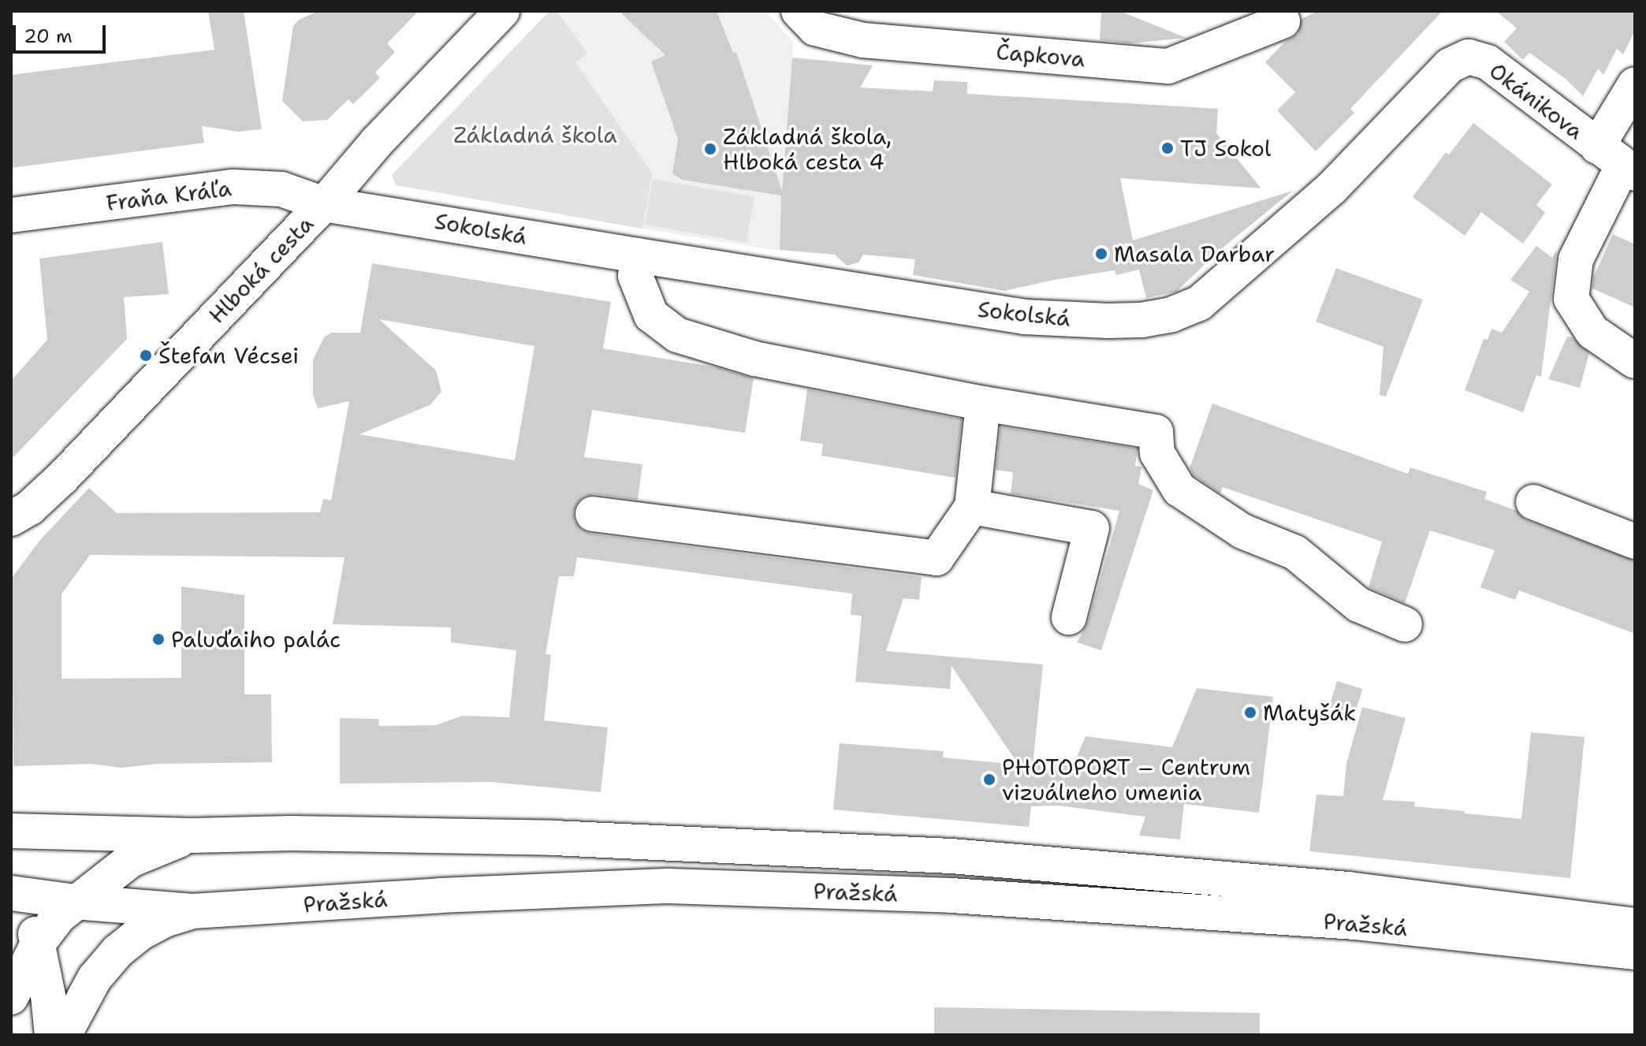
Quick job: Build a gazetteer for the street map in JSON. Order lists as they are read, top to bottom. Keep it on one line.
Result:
{"streets":{"street":["Čapkova","Okánikova","Fraňa Kráľa","Sokolská","Hlboká cesta","Pražská"]},"crossings":[["Okánikova","Sokolská"],["Fraňa Kráľa","Sokolská"],["Fraňa Kráľa","Hlboká cesta"],["Sokolská","Hlboká cesta"]],"parks":["Základná škola"],"places":["TJ Sokol","Základná škola, Hlboká cesta 4","Masala Darbar","Štefan Vécsei","Paluďaiho palác","Matyšák","PHOTOPORT – Centrum vizuálneho umenia"],"scale_bar":"20 m"}
